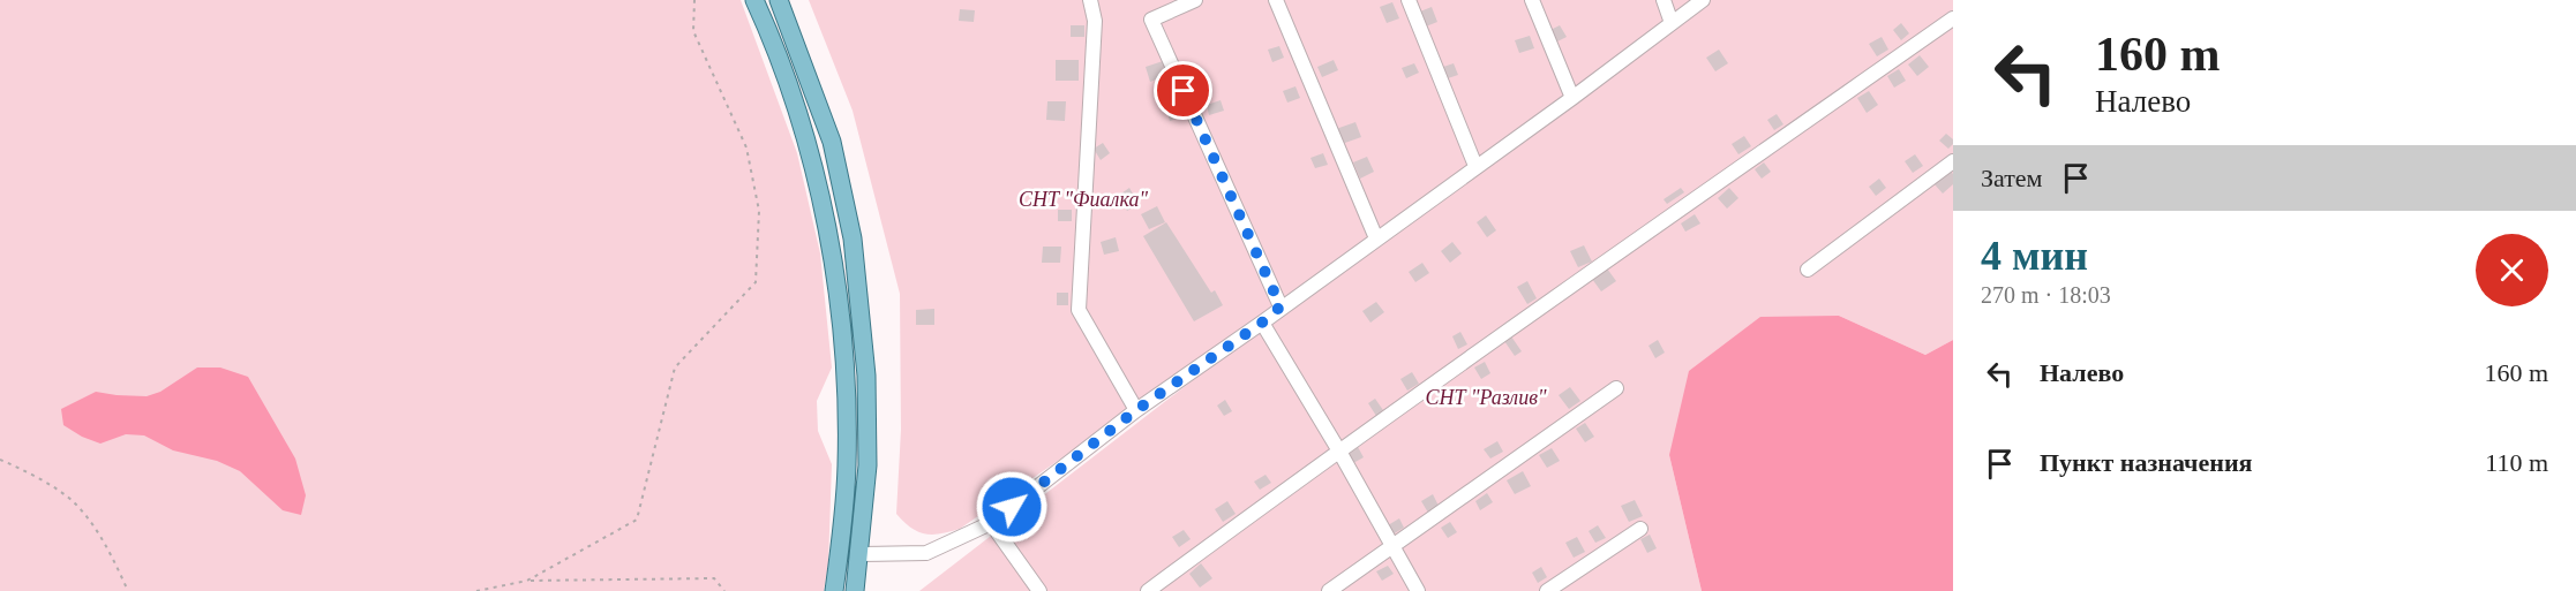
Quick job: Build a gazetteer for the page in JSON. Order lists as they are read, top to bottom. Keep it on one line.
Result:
{"parks":["СНТ \"Фиалка\"","СНТ \"Разлив\""],"page":{"turn":["160 m","Налево"],"then":"Затем","heading":["4 мин","270 m · 18:03"],"list":[{"name":"Налево","value":"160 m"},{"name":"Пункт назначения","value":"110 m"}]}}
